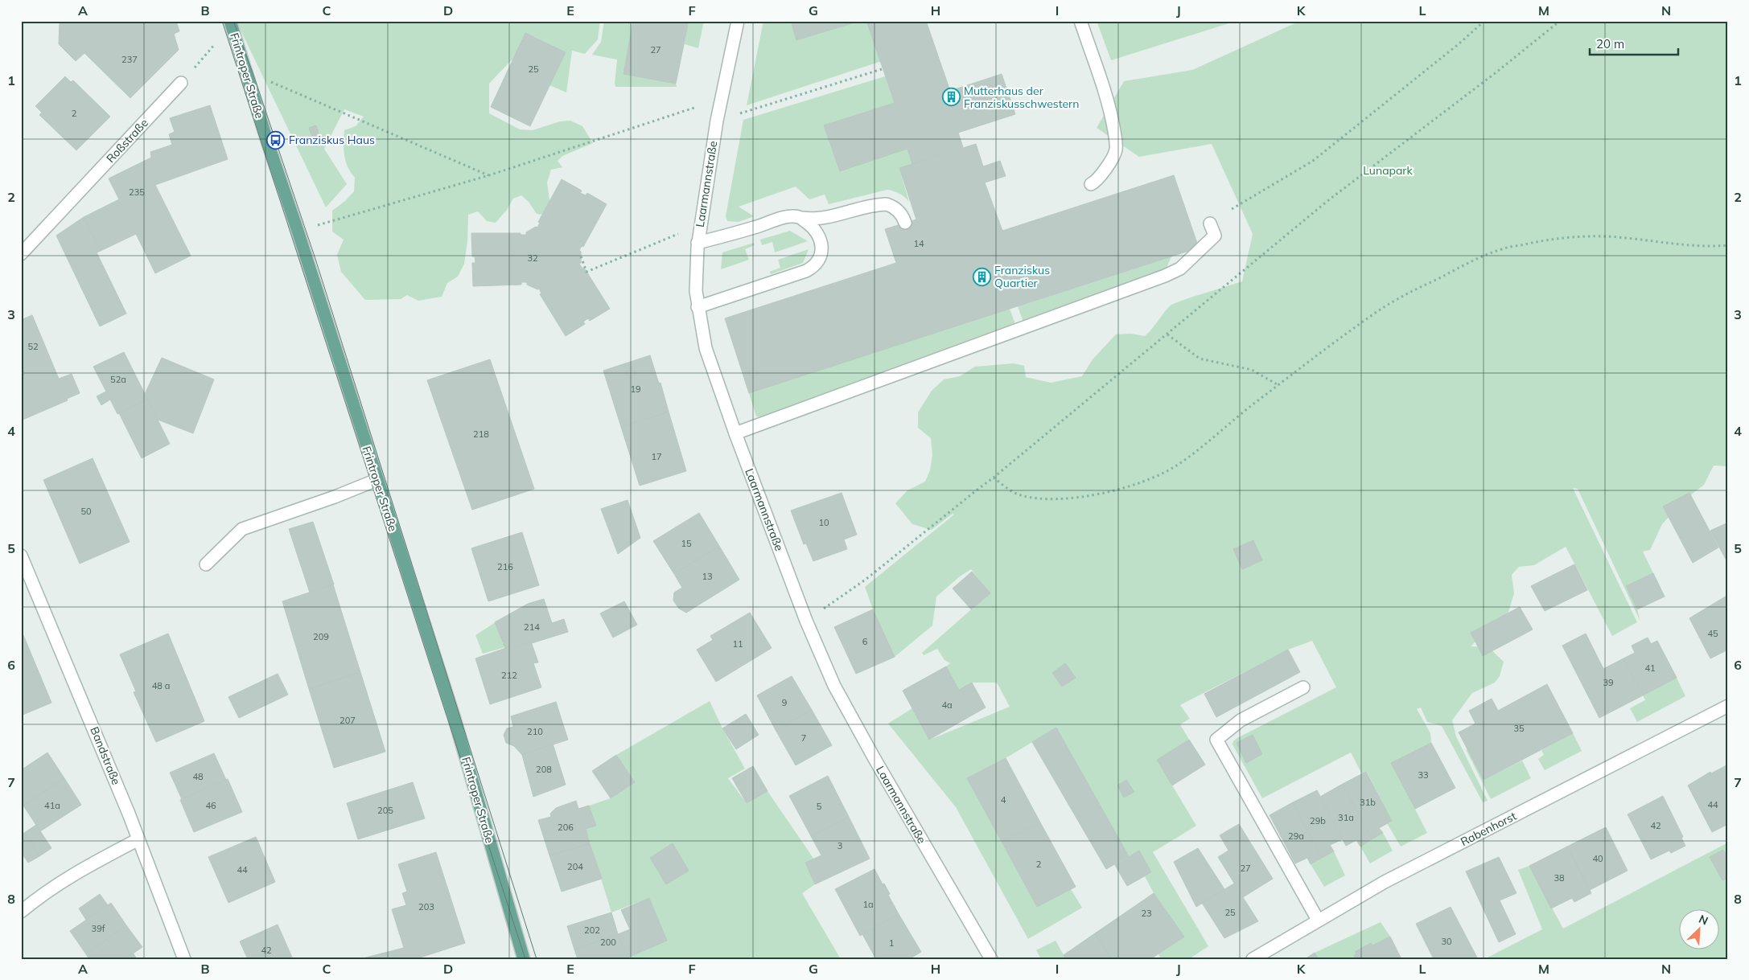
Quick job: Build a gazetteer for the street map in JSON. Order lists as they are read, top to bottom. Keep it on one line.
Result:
{"streets":{"main road":["Frintroper Straße"],"street":["Roßstraße","Laarmannstraße","Bandstraße","Rabenhorst"]},"parks":["Lunapark"],"places":{"building":["Mutterhaus der Franziskusschwestern","Franziskus Quartier"],"bus stop":["Franziskus Haus"]},"house_numbers":["27","237","25","2","235","14","32","52","52a","19","218","17","50","10","15","216","13","214","45","209","6","11","41","212","39","48 a","9","4a","207","35","210","7","208","33","48","4","31b","44","41a","46","5","205","31a","29b","42","206","29a","3","40","2","204","27","44","38","1a","203","25","23","39f","202","30","200","1","42"],"scale_bar":"20 m","north":"top right","grid":{"columns":["A","B","C","D","E","F","G","H","I","J","K","L","M","N"],"rows":["1","2","3","4","5","6","7","8"]}}
